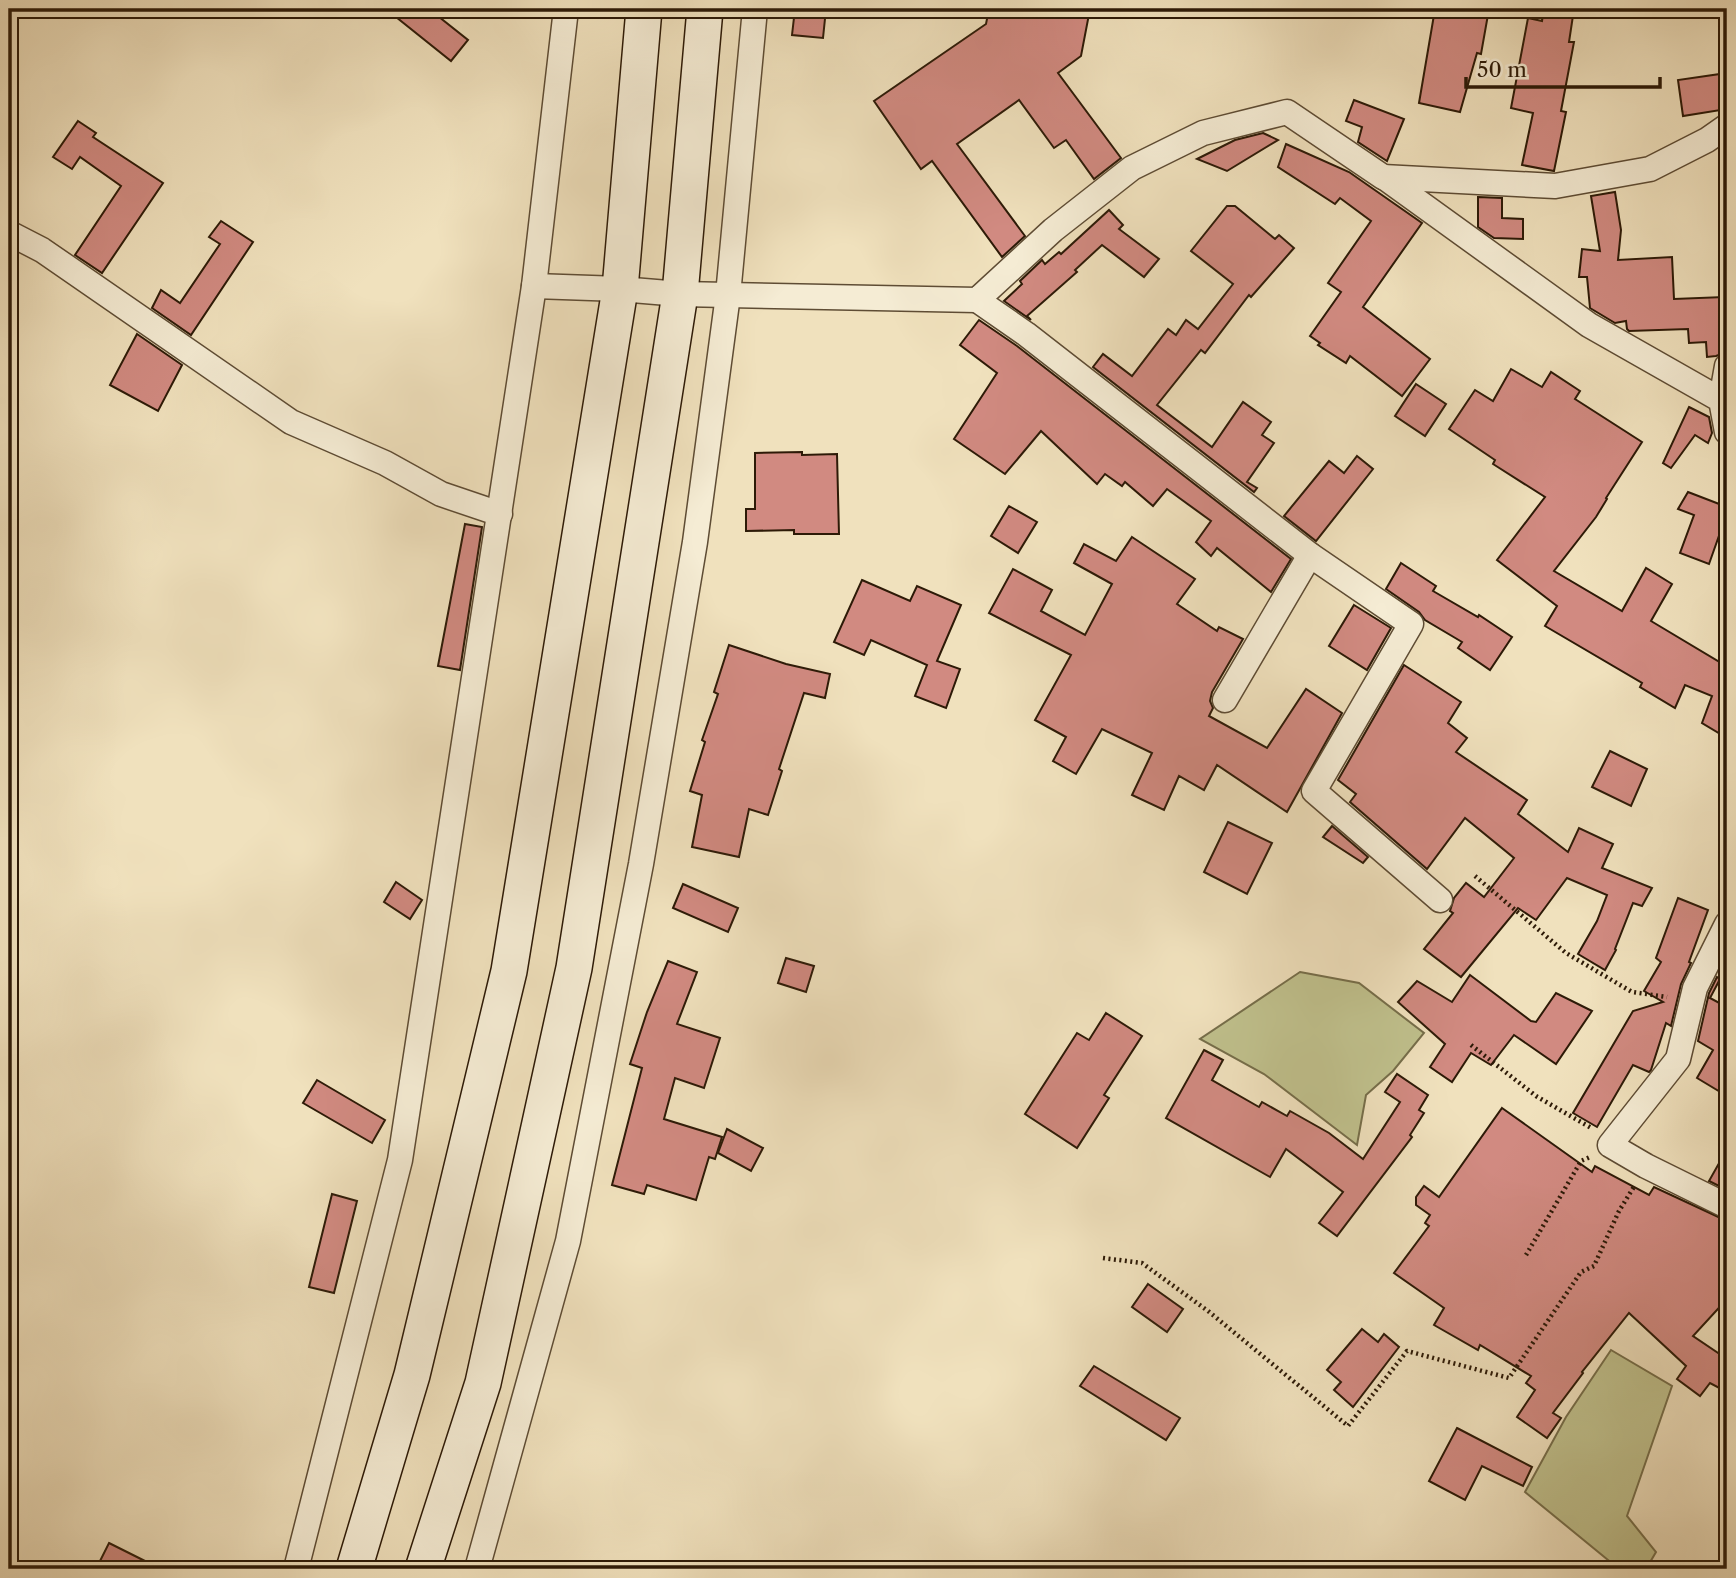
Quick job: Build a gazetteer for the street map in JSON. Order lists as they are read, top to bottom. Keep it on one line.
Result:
{"scale_bar":"50 m"}
